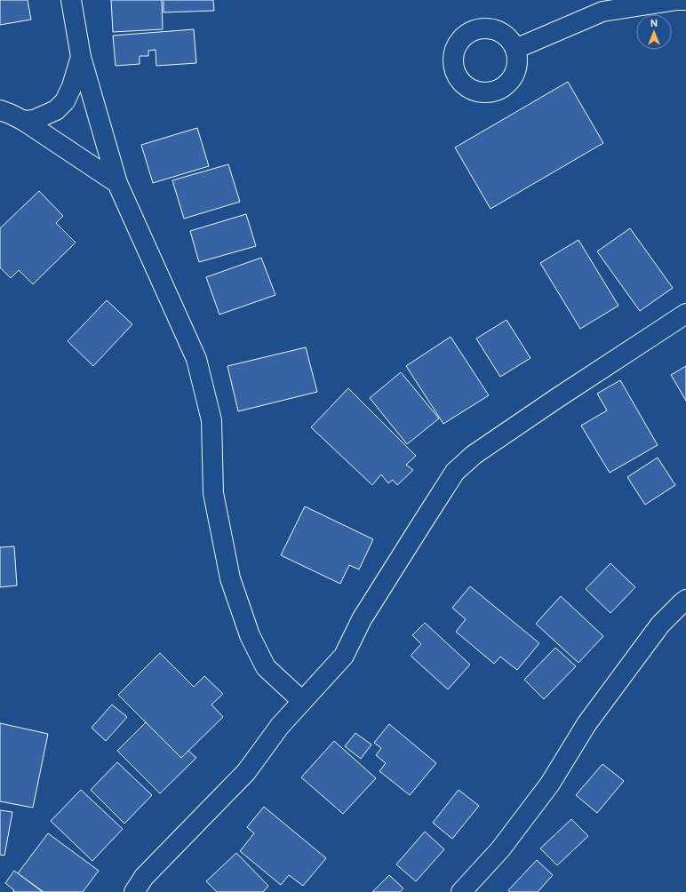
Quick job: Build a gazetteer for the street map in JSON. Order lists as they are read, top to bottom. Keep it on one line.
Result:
{"north":"top"}
